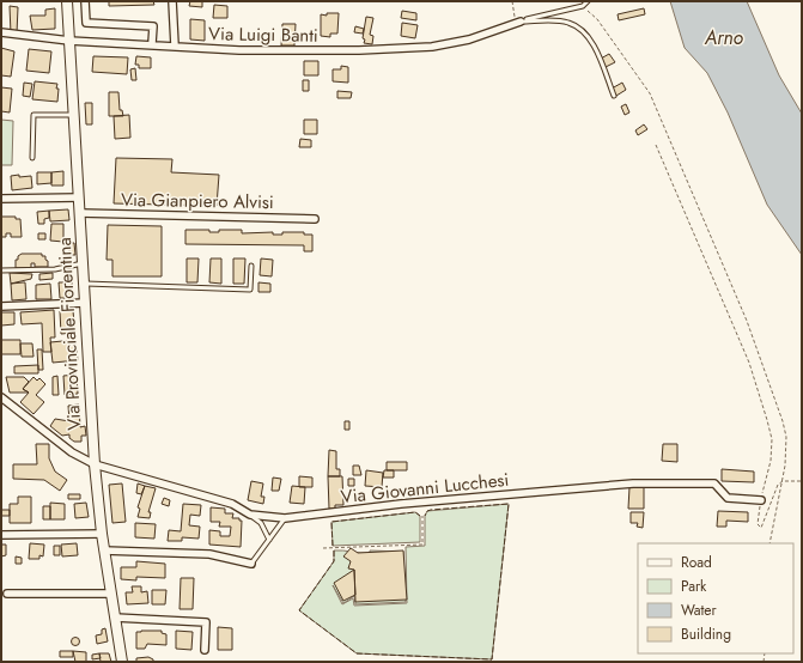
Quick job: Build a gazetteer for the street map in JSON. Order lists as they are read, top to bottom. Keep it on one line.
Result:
{"streets":{"main road":["Via Provinciale Fiorentina"],"street":["Via Luigi Banti","Via Gianpiero Alvisi","Via Giovanni Lucchesi"]},"crossings":[["Via Luigi Banti","Via Provinciale Fiorentina"],["Via Gianpiero Alvisi","Via Provinciale Fiorentina"],["Via Provinciale Fiorentina","Via Giovanni Lucchesi"]],"water":["Arno"],"legend":["Road","Park","Water","Building"]}
